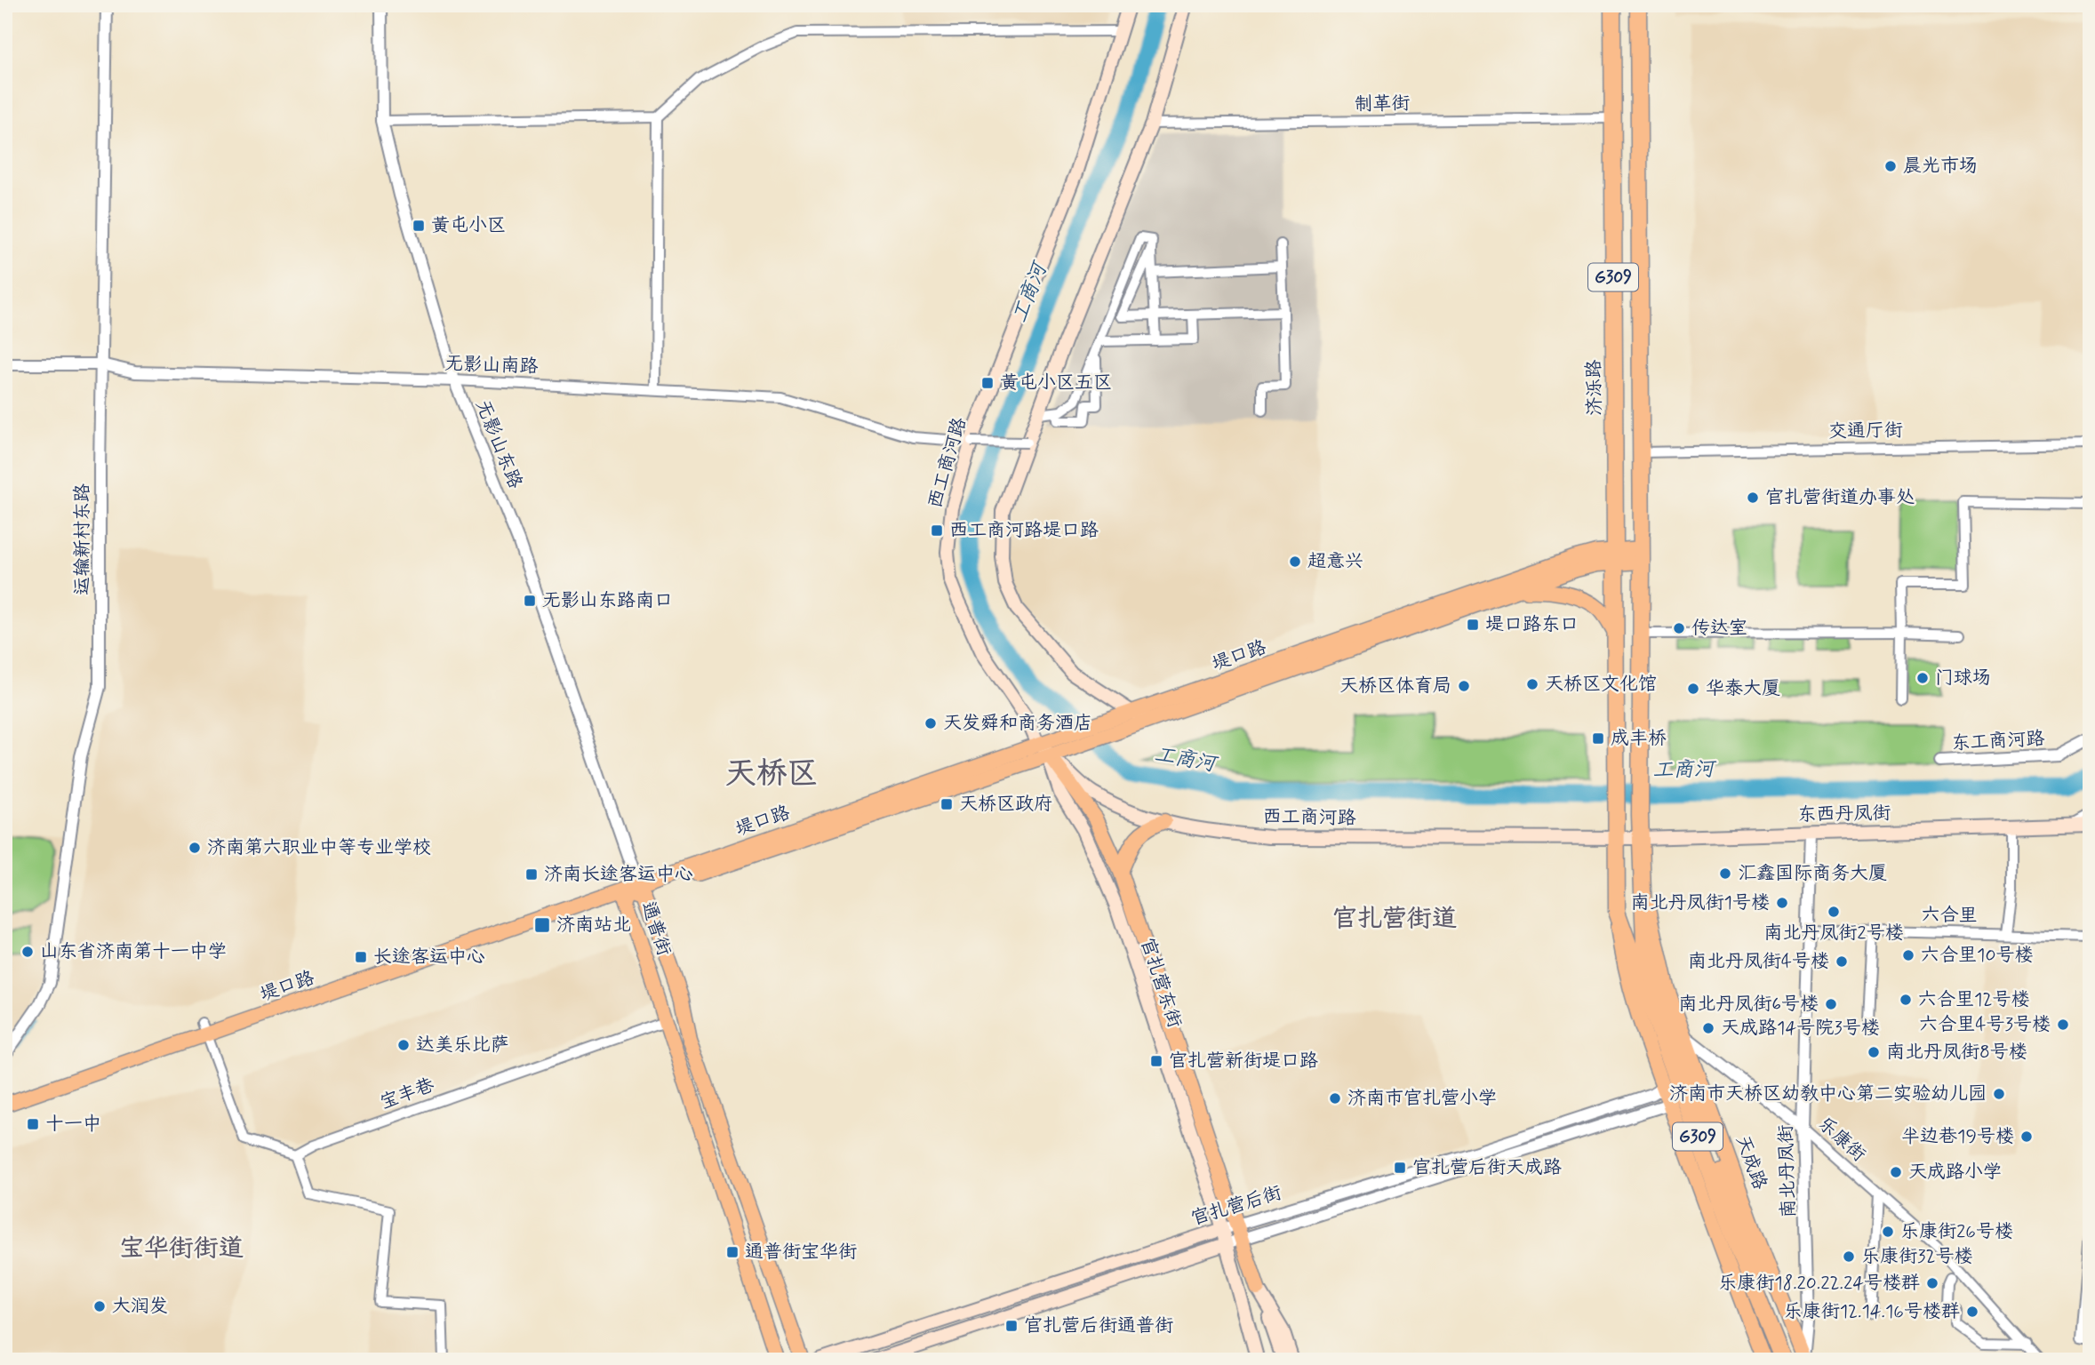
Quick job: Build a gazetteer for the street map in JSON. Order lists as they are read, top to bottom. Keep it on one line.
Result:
{"streets":{"highway":["G309","济泺路","天成路"],"main road":["西工商河路","堤口路","东西丹凤街","通普街","官扎营东街","官扎营后街"],"street":["制革街","无影山南路","交通厅街","无影山东路","运输新村东路","东工商河路","六合里","宝丰巷","乐康街","南北丹凤街"]},"crossings":[["制革街","济泺路"],["G309","济泺路"],["G309","交通厅街"],["G309","西工商河路"],["G309","堤口路"],["G309","东西丹凤街"],["G309","天成路"],["无影山南路","无影山东路"],["无影山南路","西工商河路"],["无影山南路","运输新村东路"],["济泺路","西工商河路"],["济泺路","堤口路"],["济泺路","东西丹凤街"],["无影山东路","堤口路"],["无影山东路","通普街"],["西工商河路","堤口路"],["西工商河路","东西丹凤街"],["西工商河路","官扎营东街"],["堤口路","通普街"],["堤口路","官扎营东街"],["东西丹凤街","天成路"],["东西丹凤街","南北丹凤街"],["六合里","南北丹凤街"],["通普街","宝丰巷"],["官扎营东街","官扎营后街"],["乐康街","天成路"],["乐康街","南北丹凤街"],["天成路","南北丹凤街"]],"districts":["天桥区","官扎营街道","宝华街街道"],"water":["工商河"],"places":{"other":["晨光市场","官扎营街道办事处","超意兴","传达室","门球场","天桥区文化馆","天桥区体育局","华泰大厦","天发舜和商务酒店","济南第六职业中等专业学校","汇鑫国际商务大厦","南北丹凤街1号楼","南北丹凤街2号楼","山东省济南第十一中学","六合里10号楼","南北丹凤街4号楼","六合里12号楼","南北丹凤街6号楼","六合里4号3号楼","天成路14号院3号楼","达美乐比萨","南北丹凤街8号楼","济南市天桥区幼教中心第二实验幼儿园","济南市官扎营小学","半边巷19号楼","天成路小学","乐康街26号楼","乐康街32号楼","乐康街18.20.22.24号楼群","大润发","乐康街12.14.16号楼群"],"transit":["黄屯小区","黄屯小区五区","西工商河路堤口路","无影山东路南口","堤口路东口","成丰桥","天桥区政府","济南长途客运中心","济南站北","长途客运中心","官扎营新街堤口路","十一中","官扎营后街天成路","通普街宝华街","官扎营后街通普街"]}}
